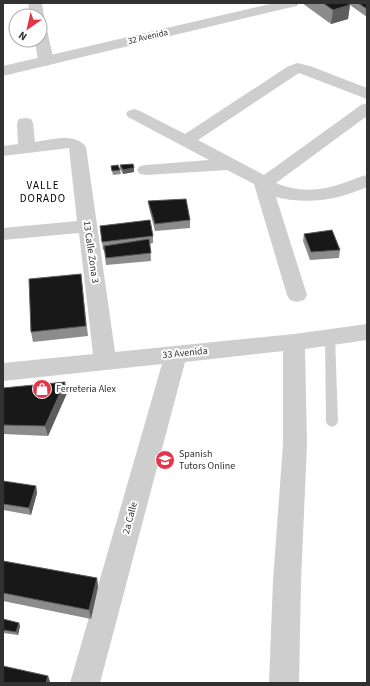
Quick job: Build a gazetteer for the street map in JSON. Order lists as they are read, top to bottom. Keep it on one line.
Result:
{"streets":{"street":["32 Avenida","13 Calle Zona 3","33 Avenida","2a Calle"]},"crossings":[["13 Calle Zona 3","33 Avenida"],["33 Avenida","2a Calle"]],"districts":["VALLE DORADO"],"places":{"shop":["Ferreteria Alex"],"school or university":["Spanish Tutors Online"]},"north":"bottom left"}
